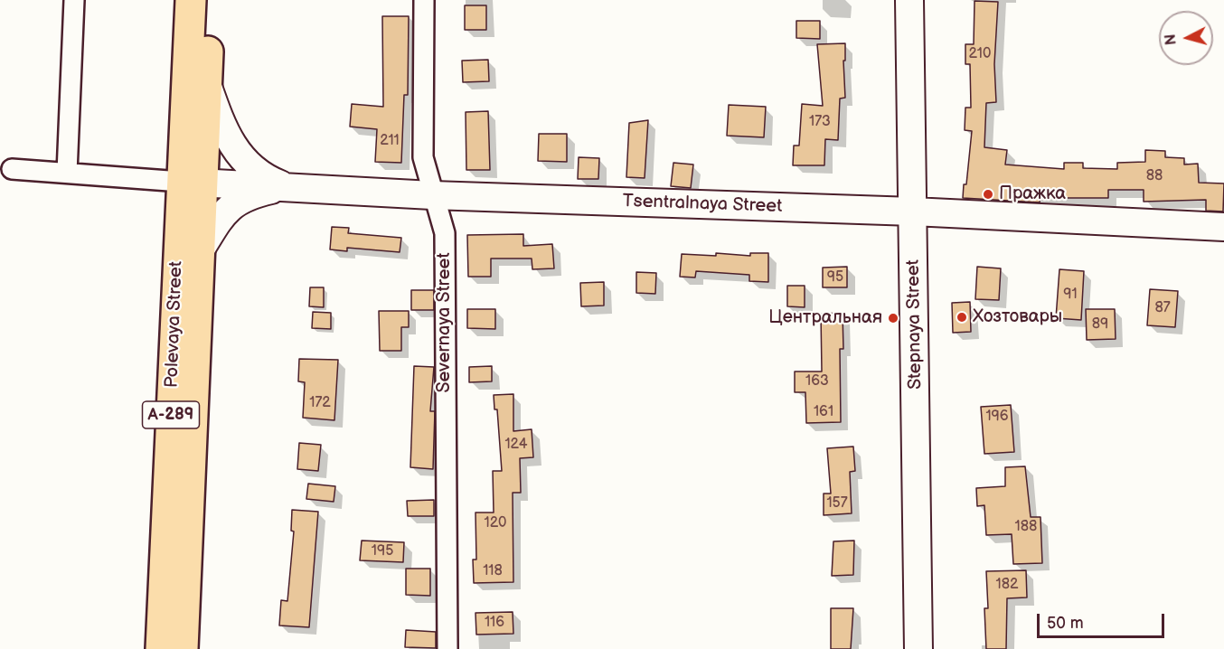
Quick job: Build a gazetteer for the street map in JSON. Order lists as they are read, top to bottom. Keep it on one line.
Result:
{"streets":{"highway":["Polevaya Street","А-289"],"street":["Tsentralnaya Street","Severnaya Street","Stepnaya Street"]},"crossings":[["Tsentralnaya Street","Severnaya Street"],["Tsentralnaya Street","Polevaya Street"],["Tsentralnaya Street","Stepnaya Street"],["Tsentralnaya Street","А-289"],["Polevaya Street","А-289"]],"places":["Пражка","Хозтовары","Центральная"],"house_numbers":["210","173","211","88","95","91","87","89","163","172","161","196","124","157","120","188","195","118","182","116"],"scale_bar":"50 m","north":"left"}
